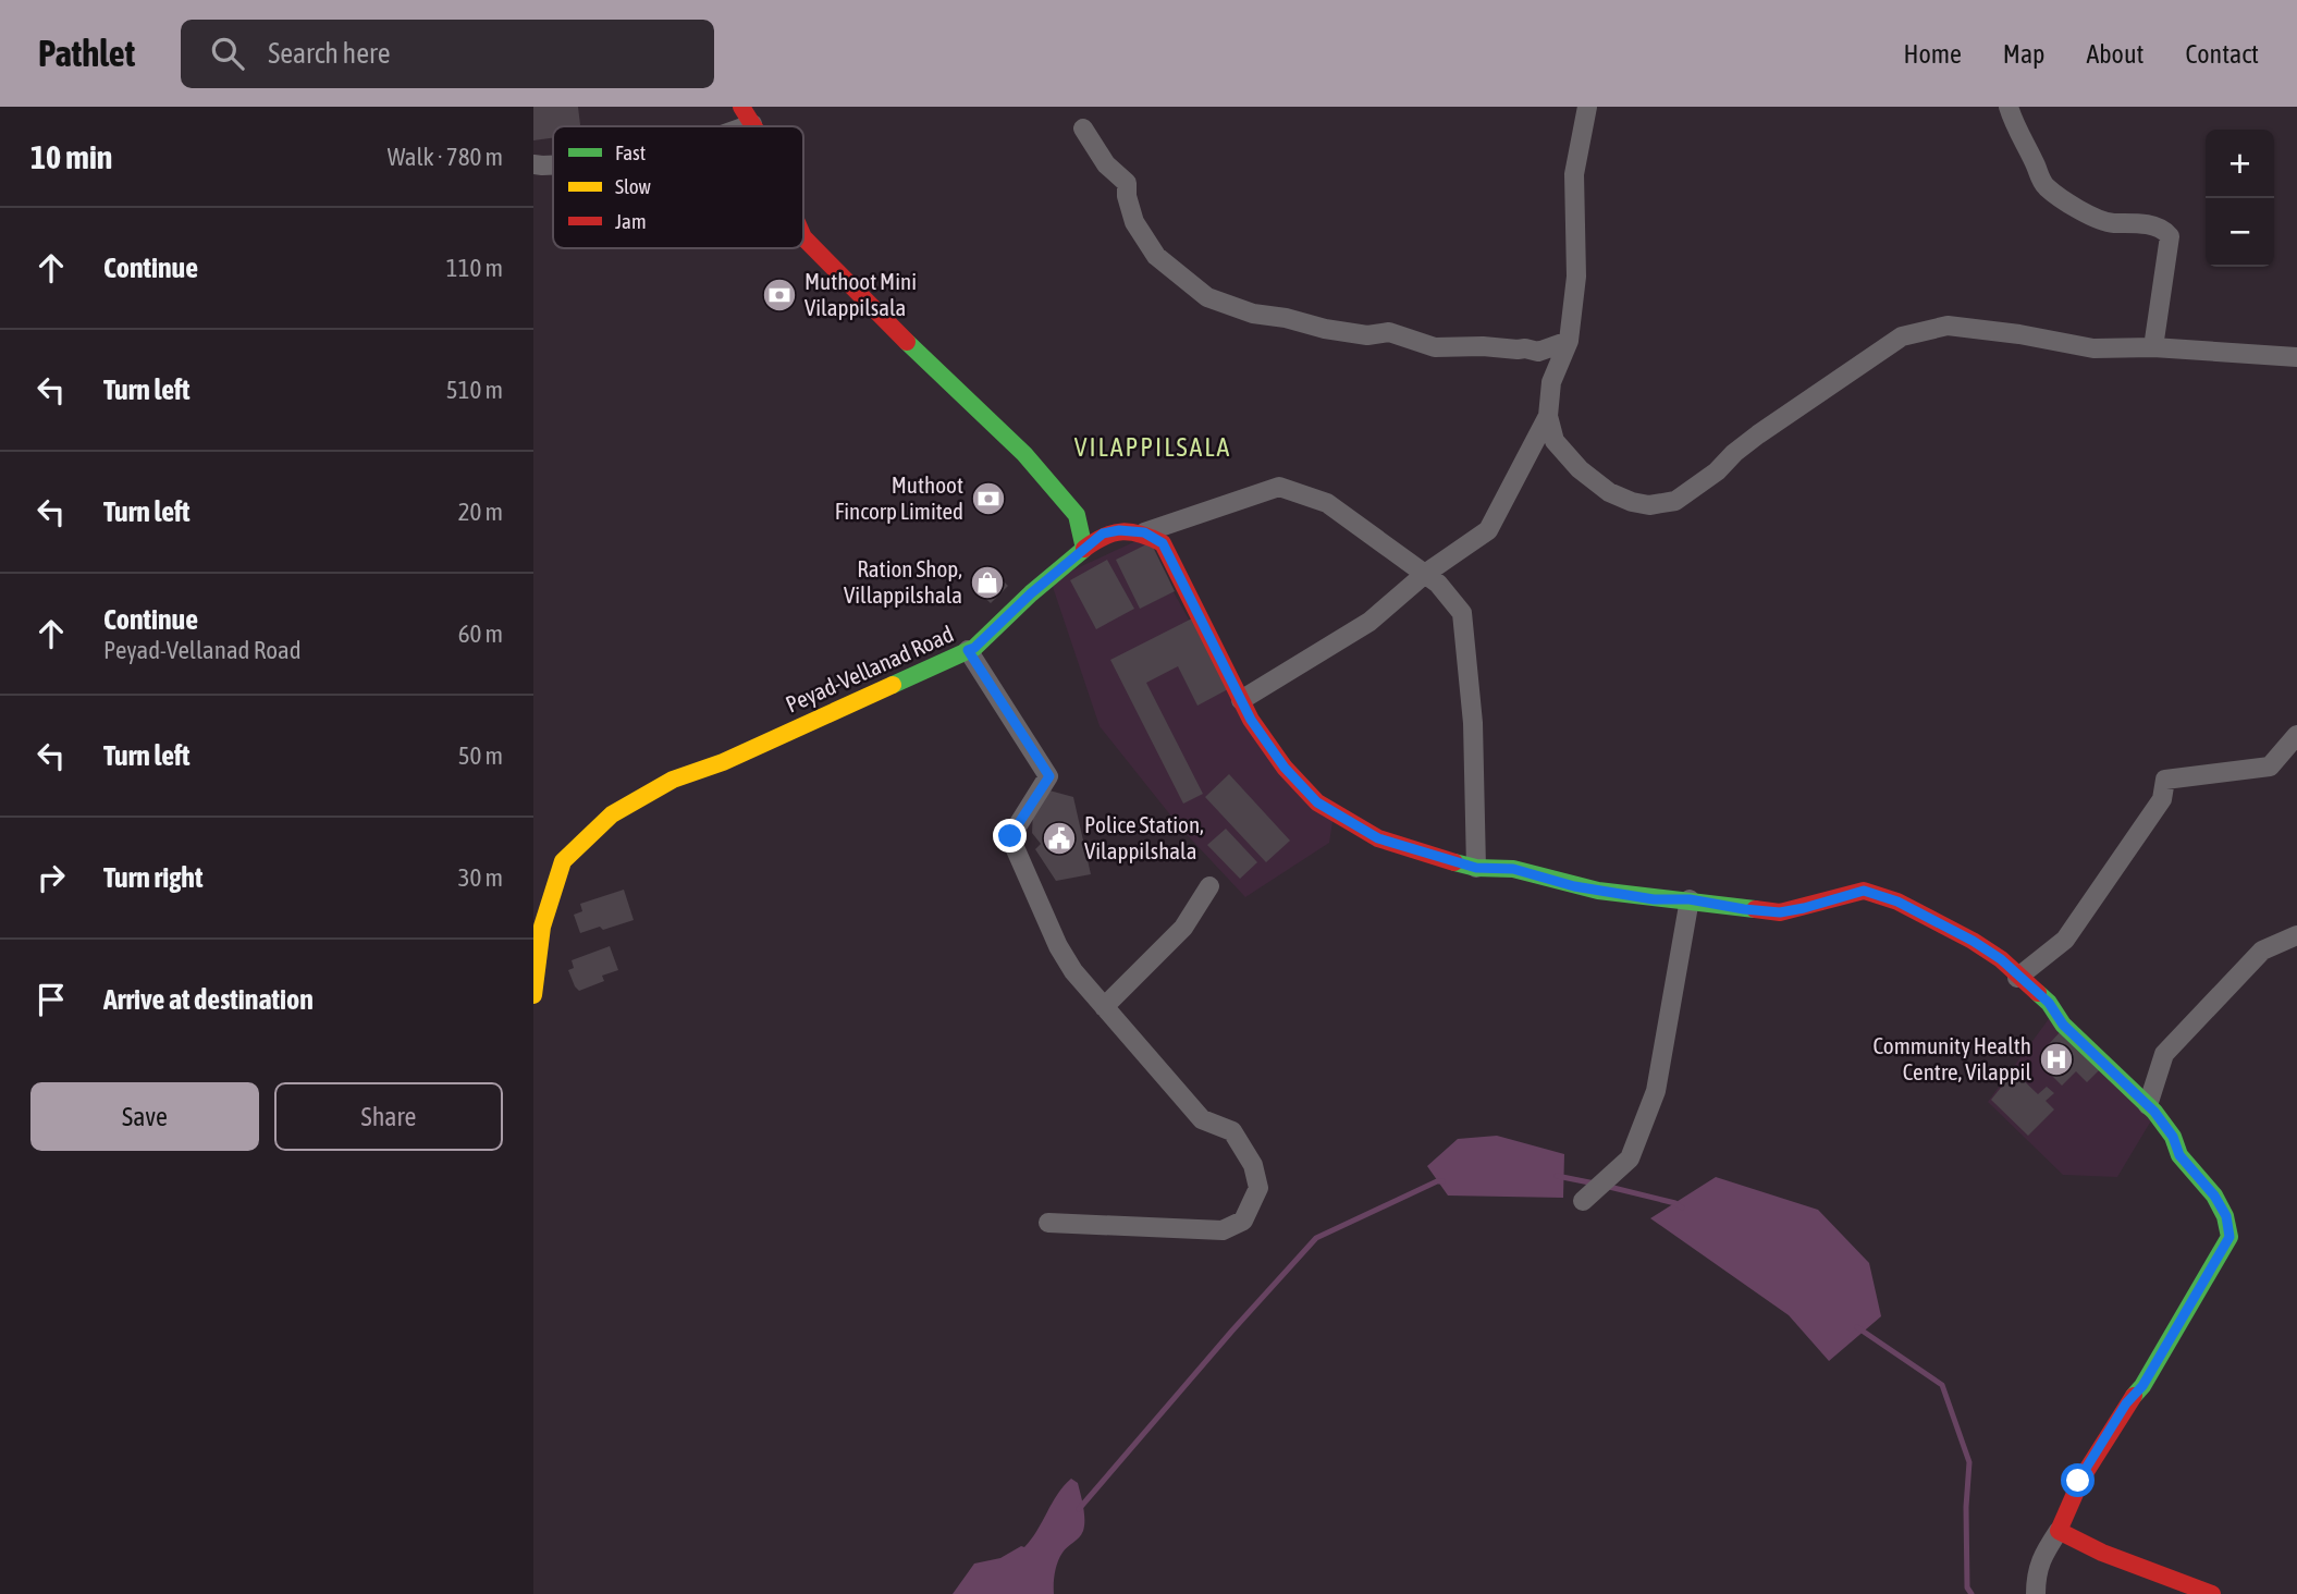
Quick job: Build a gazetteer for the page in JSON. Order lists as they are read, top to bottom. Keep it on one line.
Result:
{"streets":{"street":["Peyad-Vellanad Road"]},"districts":["VILAPPILSALA"],"places":{"bank":["Muthoot Mini Vilappilsala","Muthoot Fincorp Limited"],"shop":["Ration Shop, Villappilshala"],"public building":["Police Station, Vilappilshala"],"hospital":["Community Health Centre, Vilappil"]},"legend":["Fast","Slow","Jam"],"page":{"header":"Pathlet","search":"Search here","nav":["Home","Map","About","Contact"],"heading":["10 min","Walk · 780 m"],"map_buttons":["+","−"],"list":[["Continue","110 m"],["Turn left","510 m"],["Turn left","20 m"],["Continue","Peyad-Vellanad Road","60 m"],["Turn left","50 m"],["Turn right","30 m"],"Arrive at destination"],"buttons":["Save","Share"]}}
